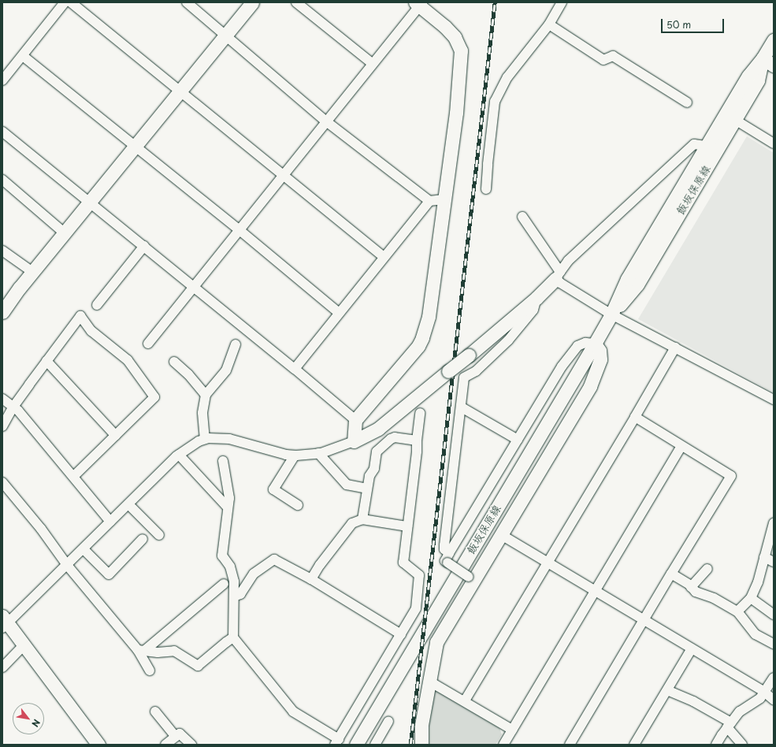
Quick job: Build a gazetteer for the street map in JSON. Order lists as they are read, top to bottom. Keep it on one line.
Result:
{"streets":{"street":["飯坂保原線"]},"scale_bar":"50 m","north":"bottom right"}
